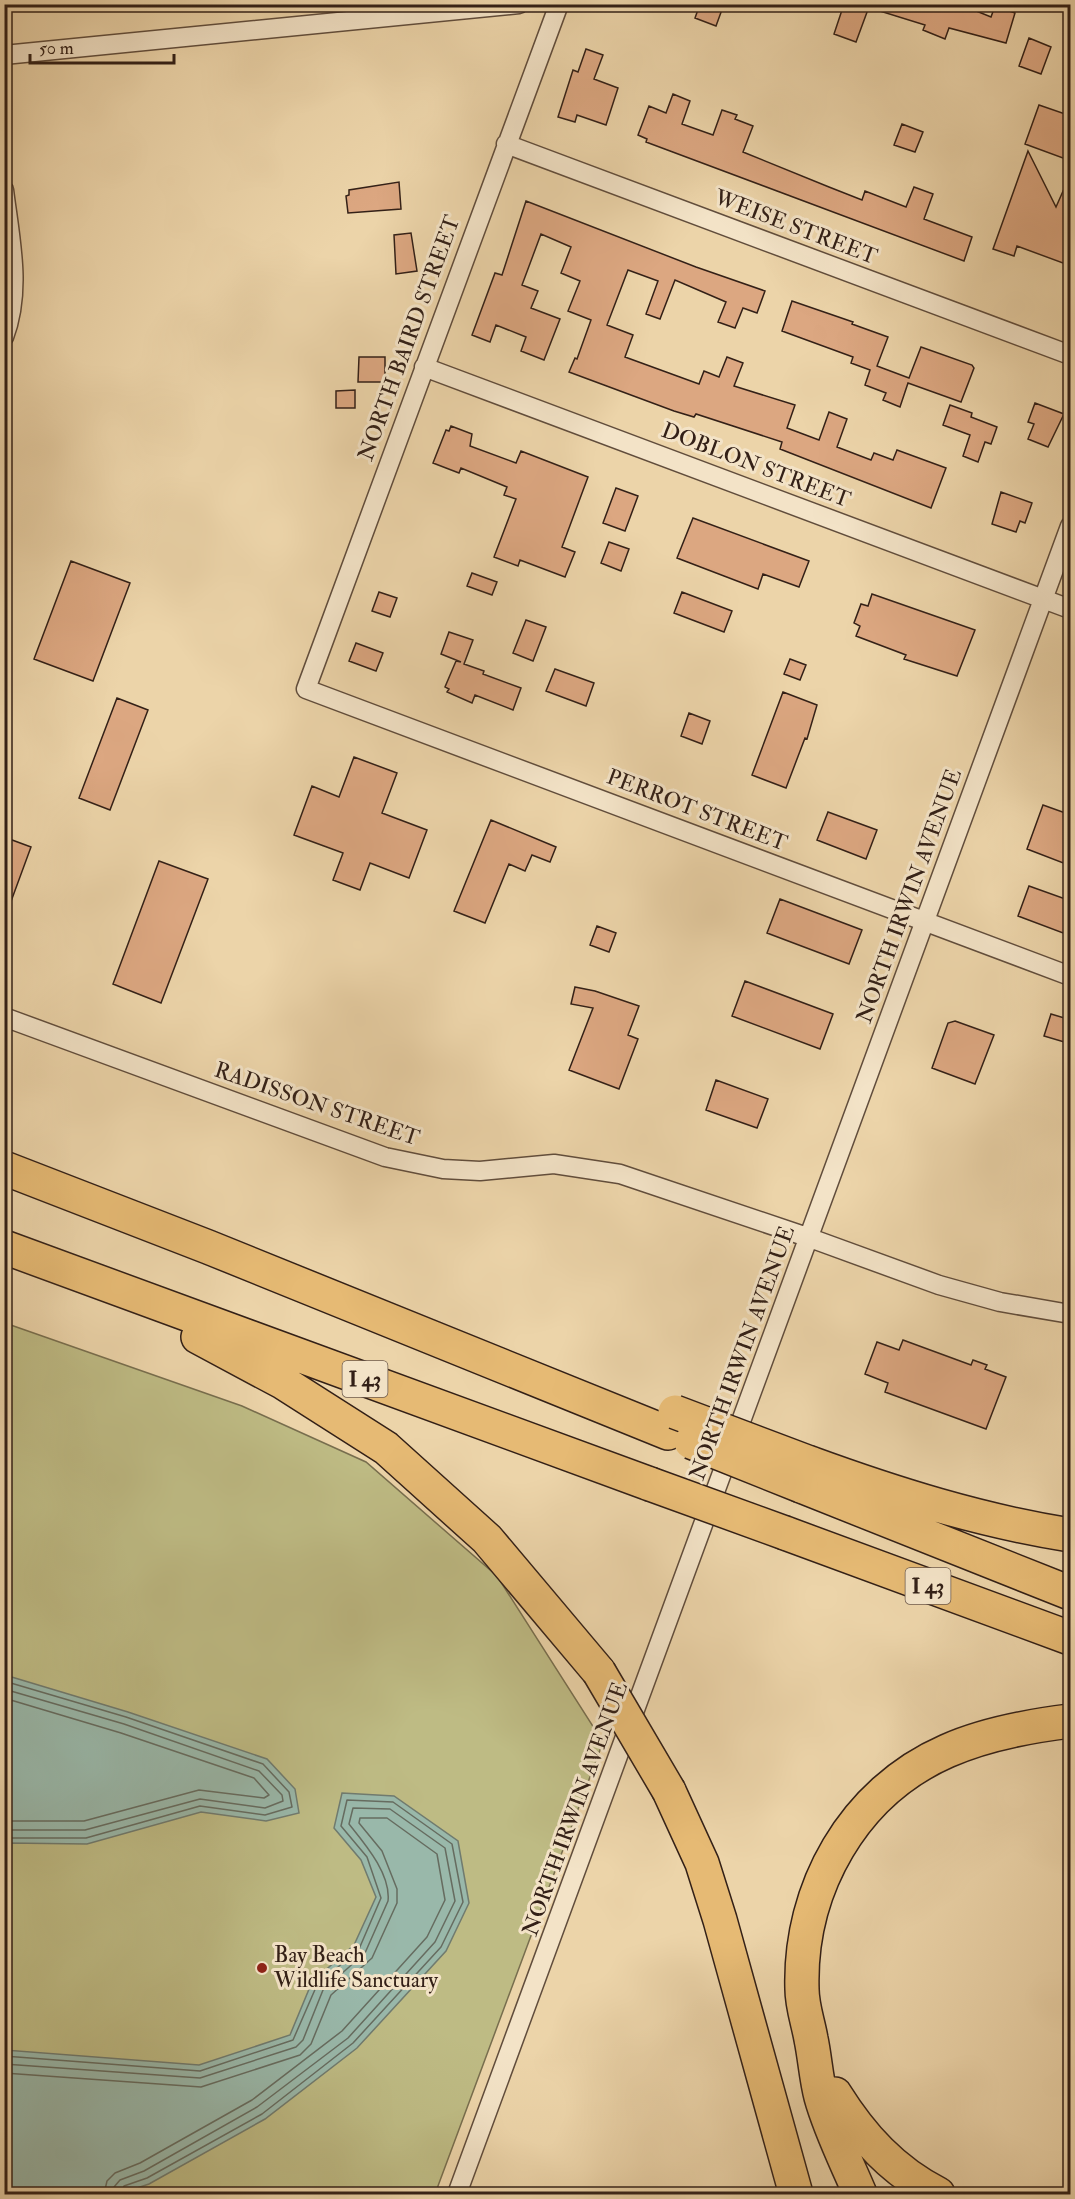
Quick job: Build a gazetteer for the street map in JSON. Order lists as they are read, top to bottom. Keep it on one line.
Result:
{"streets":{"highway":["I 43"],"street":["WEISE STREET","NORTH BAIRD STREET","DOBLON STREET","PERROT STREET","NORTH IRWIN AVENUE","RADISSON STREET"]},"crossings":[["WEISE STREET","NORTH BAIRD STREET"],["NORTH BAIRD STREET","DOBLON STREET"],["NORTH BAIRD STREET","PERROT STREET"],["DOBLON STREET","NORTH IRWIN AVENUE"],["PERROT STREET","NORTH IRWIN AVENUE"],["NORTH IRWIN AVENUE","RADISSON STREET"]],"places":["Bay Beach Wildlife Sanctuary"],"scale_bar":"50 m"}
